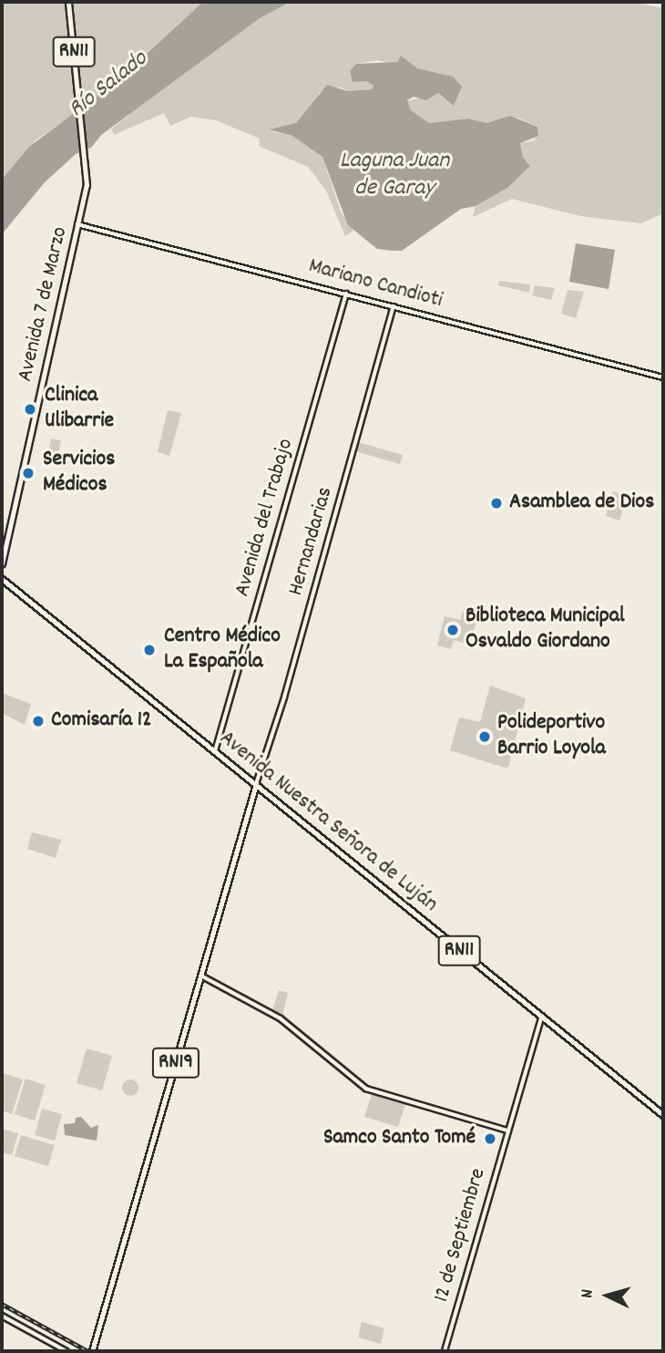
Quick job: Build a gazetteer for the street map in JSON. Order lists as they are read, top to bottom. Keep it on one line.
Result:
{"streets":{"main road":["RN11","Avenida 7 de Marzo","Avenida Nuestra Señora de Luján","RN19"],"street":["Mariano Candioti","Avenida del Trabajo","Hernandarias","12 de Septiembre"]},"crossings":[["Mariano Candioti","Avenida 7 de Marzo"],["Mariano Candioti","Avenida del Trabajo"],["Mariano Candioti","Hernandarias"],["Avenida del Trabajo","Avenida Nuestra Señora de Luján"],["Hernandarias","Avenida Nuestra Señora de Luján"],["Hernandarias","RN19"],["Avenida Nuestra Señora de Luján","RN19"],["Avenida Nuestra Señora de Luján","12 de Septiembre"]],"water":["Río Salado","Laguna Juan de Garay"],"places":["Clinica Ulibarrie","Servicios Médicos","Asamblea de Dios","Biblioteca Municipal Osvaldo Giordano","Centro Médico La Española","Comisaría 12","Polideportivo Barrio Loyola","Samco Santo Tomé"],"north":"left"}
